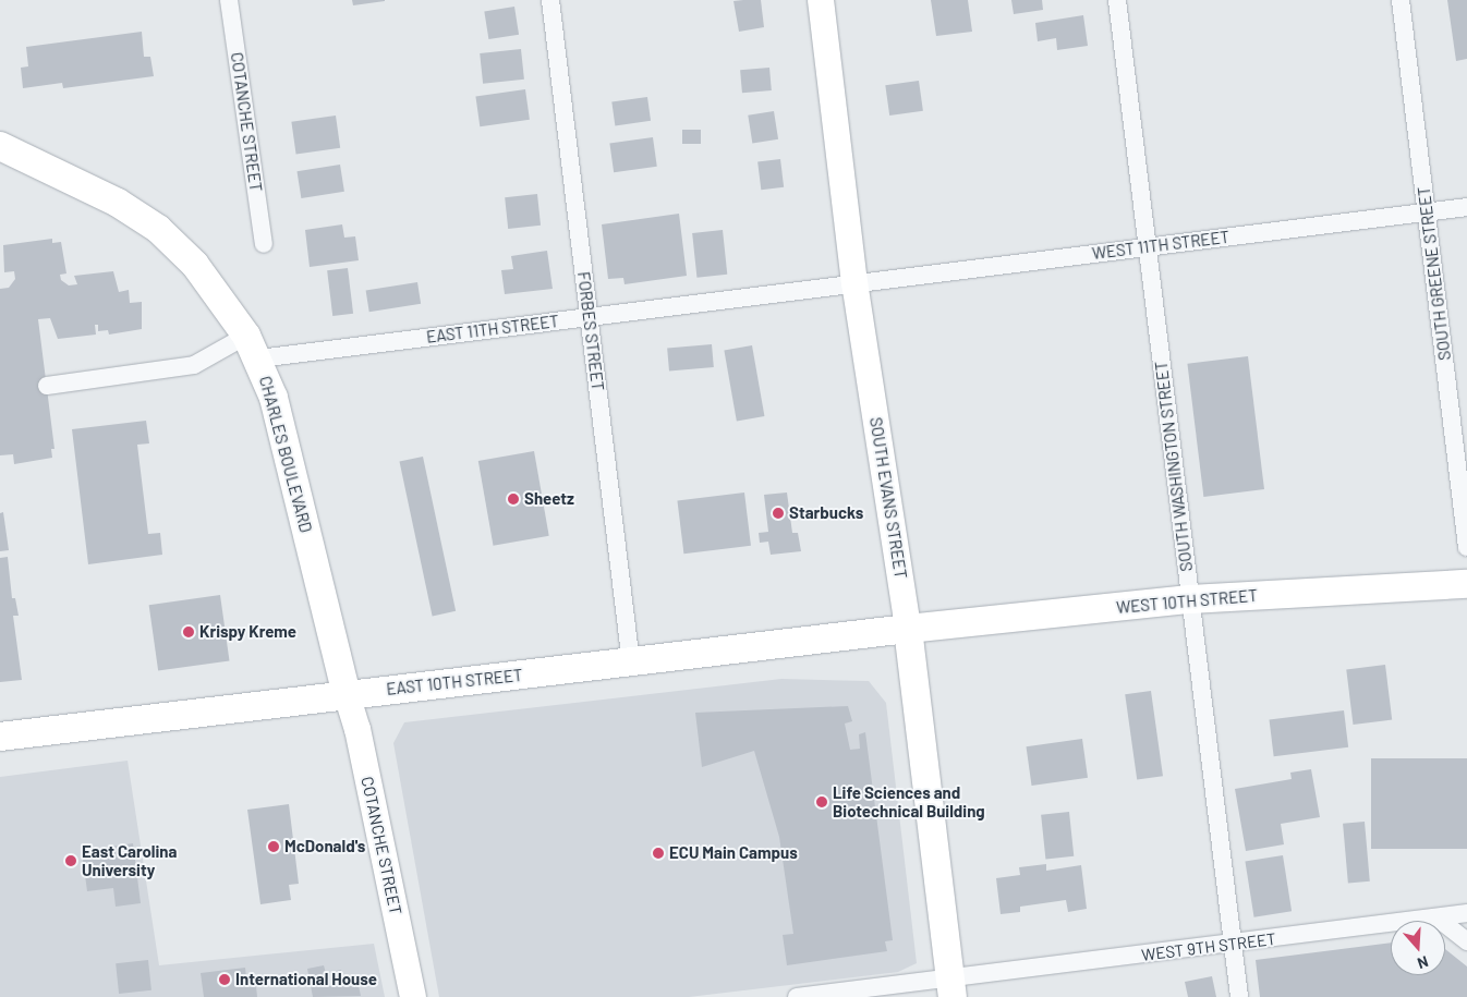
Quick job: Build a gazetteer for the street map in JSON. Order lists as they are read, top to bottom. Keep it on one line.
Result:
{"streets":{"main road":["COTANCHE STREET","CHARLES BOULEVARD","SOUTH EVANS STREET","WEST 10TH STREET","EAST 10TH STREET"],"street":["WEST 11TH STREET","SOUTH GREENE STREET","EAST 11TH STREET","FORBES STREET","SOUTH WASHINGTON STREET","WEST 9TH STREET"]},"crossings":[["COTANCHE STREET","CHARLES BOULEVARD"],["COTANCHE STREET","EAST 10TH STREET"],["WEST 11TH STREET","SOUTH GREENE STREET"],["WEST 11TH STREET","EAST 11TH STREET"],["WEST 11TH STREET","SOUTH WASHINGTON STREET"],["WEST 11TH STREET","SOUTH EVANS STREET"],["EAST 11TH STREET","FORBES STREET"],["EAST 11TH STREET","CHARLES BOULEVARD"],["EAST 11TH STREET","SOUTH EVANS STREET"],["FORBES STREET","EAST 10TH STREET"],["CHARLES BOULEVARD","EAST 10TH STREET"],["SOUTH WASHINGTON STREET","WEST 10TH STREET"],["SOUTH WASHINGTON STREET","WEST 9TH STREET"],["SOUTH EVANS STREET","WEST 10TH STREET"],["SOUTH EVANS STREET","EAST 10TH STREET"],["SOUTH EVANS STREET","WEST 9TH STREET"],["WEST 10TH STREET","EAST 10TH STREET"]],"places":["Sheetz","Starbucks","Krispy Kreme","Life Sciences and Biotechnical Building","McDonald's","ECU Main Campus","East Carolina University","International House"],"north":"bottom"}
